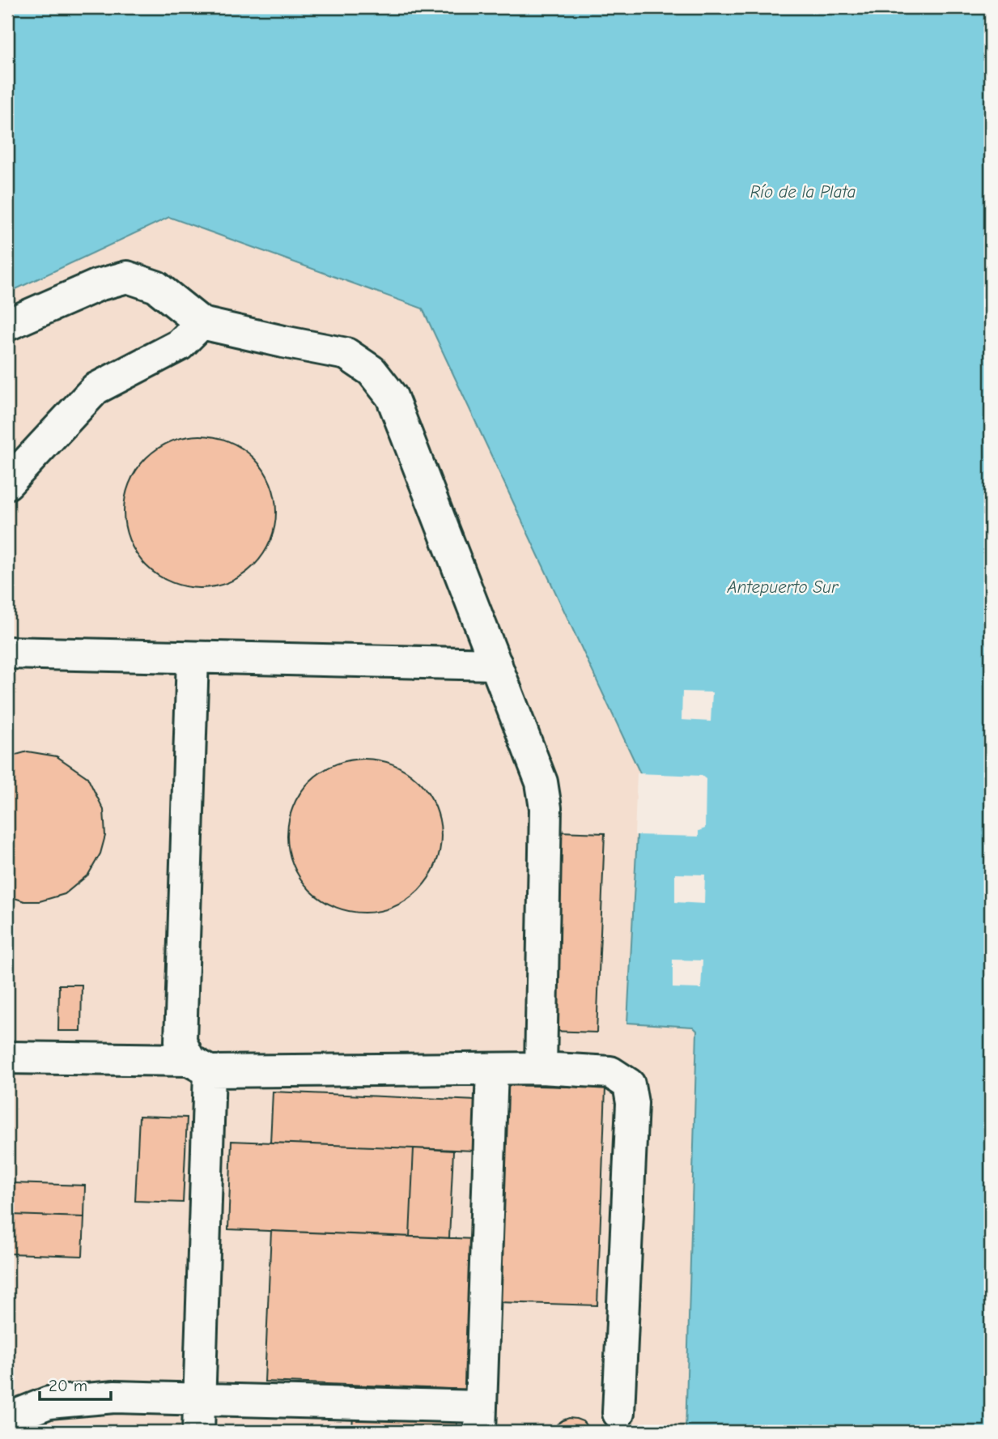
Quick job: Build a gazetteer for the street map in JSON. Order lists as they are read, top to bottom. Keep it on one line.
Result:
{"water":["Río de la Plata","Antepuerto Sur"],"scale_bar":"20 m"}
